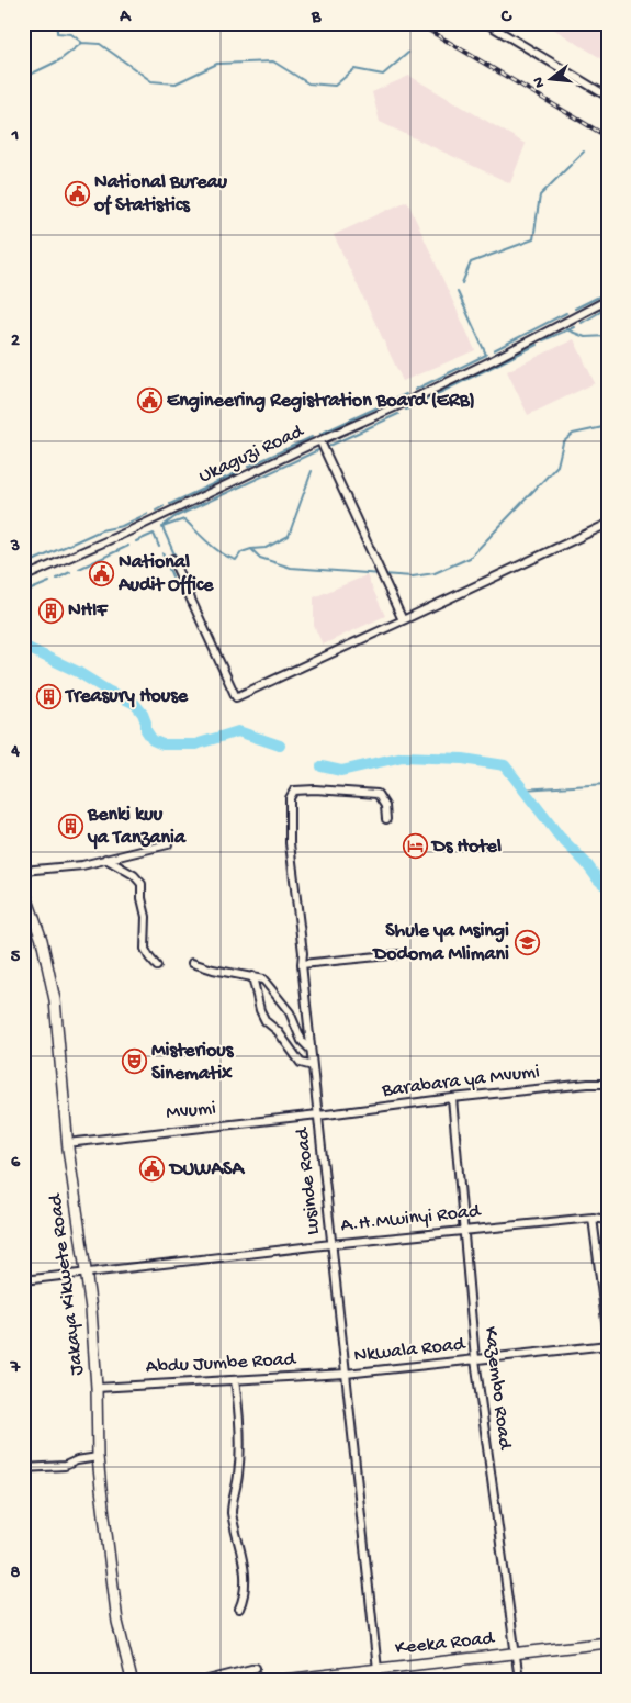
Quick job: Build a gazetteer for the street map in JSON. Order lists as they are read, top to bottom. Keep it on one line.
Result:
{"streets":{"main road":["Jakaya Kikwete Road","Keeka Road"],"street":["Ukaguzi Road","Barabara ya Mvumi","Mvumi","Lusinde Road","A.H.Mwinyi Road","Nkwala Road","Abdu Jumbe Road","Kazembo Road"]},"crossings":[["Barabara ya Mvumi","Mvumi"],["Barabara ya Mvumi","Lusinde Road"],["Barabara ya Mvumi","Kazembo Road"],["Mvumi","Lusinde Road"],["Mvumi","Jakaya Kikwete Road"],["Lusinde Road","A.H.Mwinyi Road"],["Lusinde Road","Nkwala Road"],["Lusinde Road","Abdu Jumbe Road"],["Lusinde Road","Keeka Road"],["A.H.Mwinyi Road","Jakaya Kikwete Road"],["A.H.Mwinyi Road","Kazembo Road"],["Jakaya Kikwete Road","Abdu Jumbe Road"],["Nkwala Road","Abdu Jumbe Road"],["Nkwala Road","Kazembo Road"],["Kazembo Road","Keeka Road"]],"places":{"public building":["National Bureau of Statistics","Engineering Registration Board (ERB)","National Audit Office","DUWASA"],"building":["NHIF","Treasury House","Benki kuu ya Tanzania"],"hotel":["Ds Hotel"],"school or university":["Shule ya Msingi Dodoma Mlimani"],"theatre":["Misterious Sinematix"]},"north":"left","grid":{"columns":["A","B","C"],"rows":["1","2","3","4","5","6","7","8"]}}
